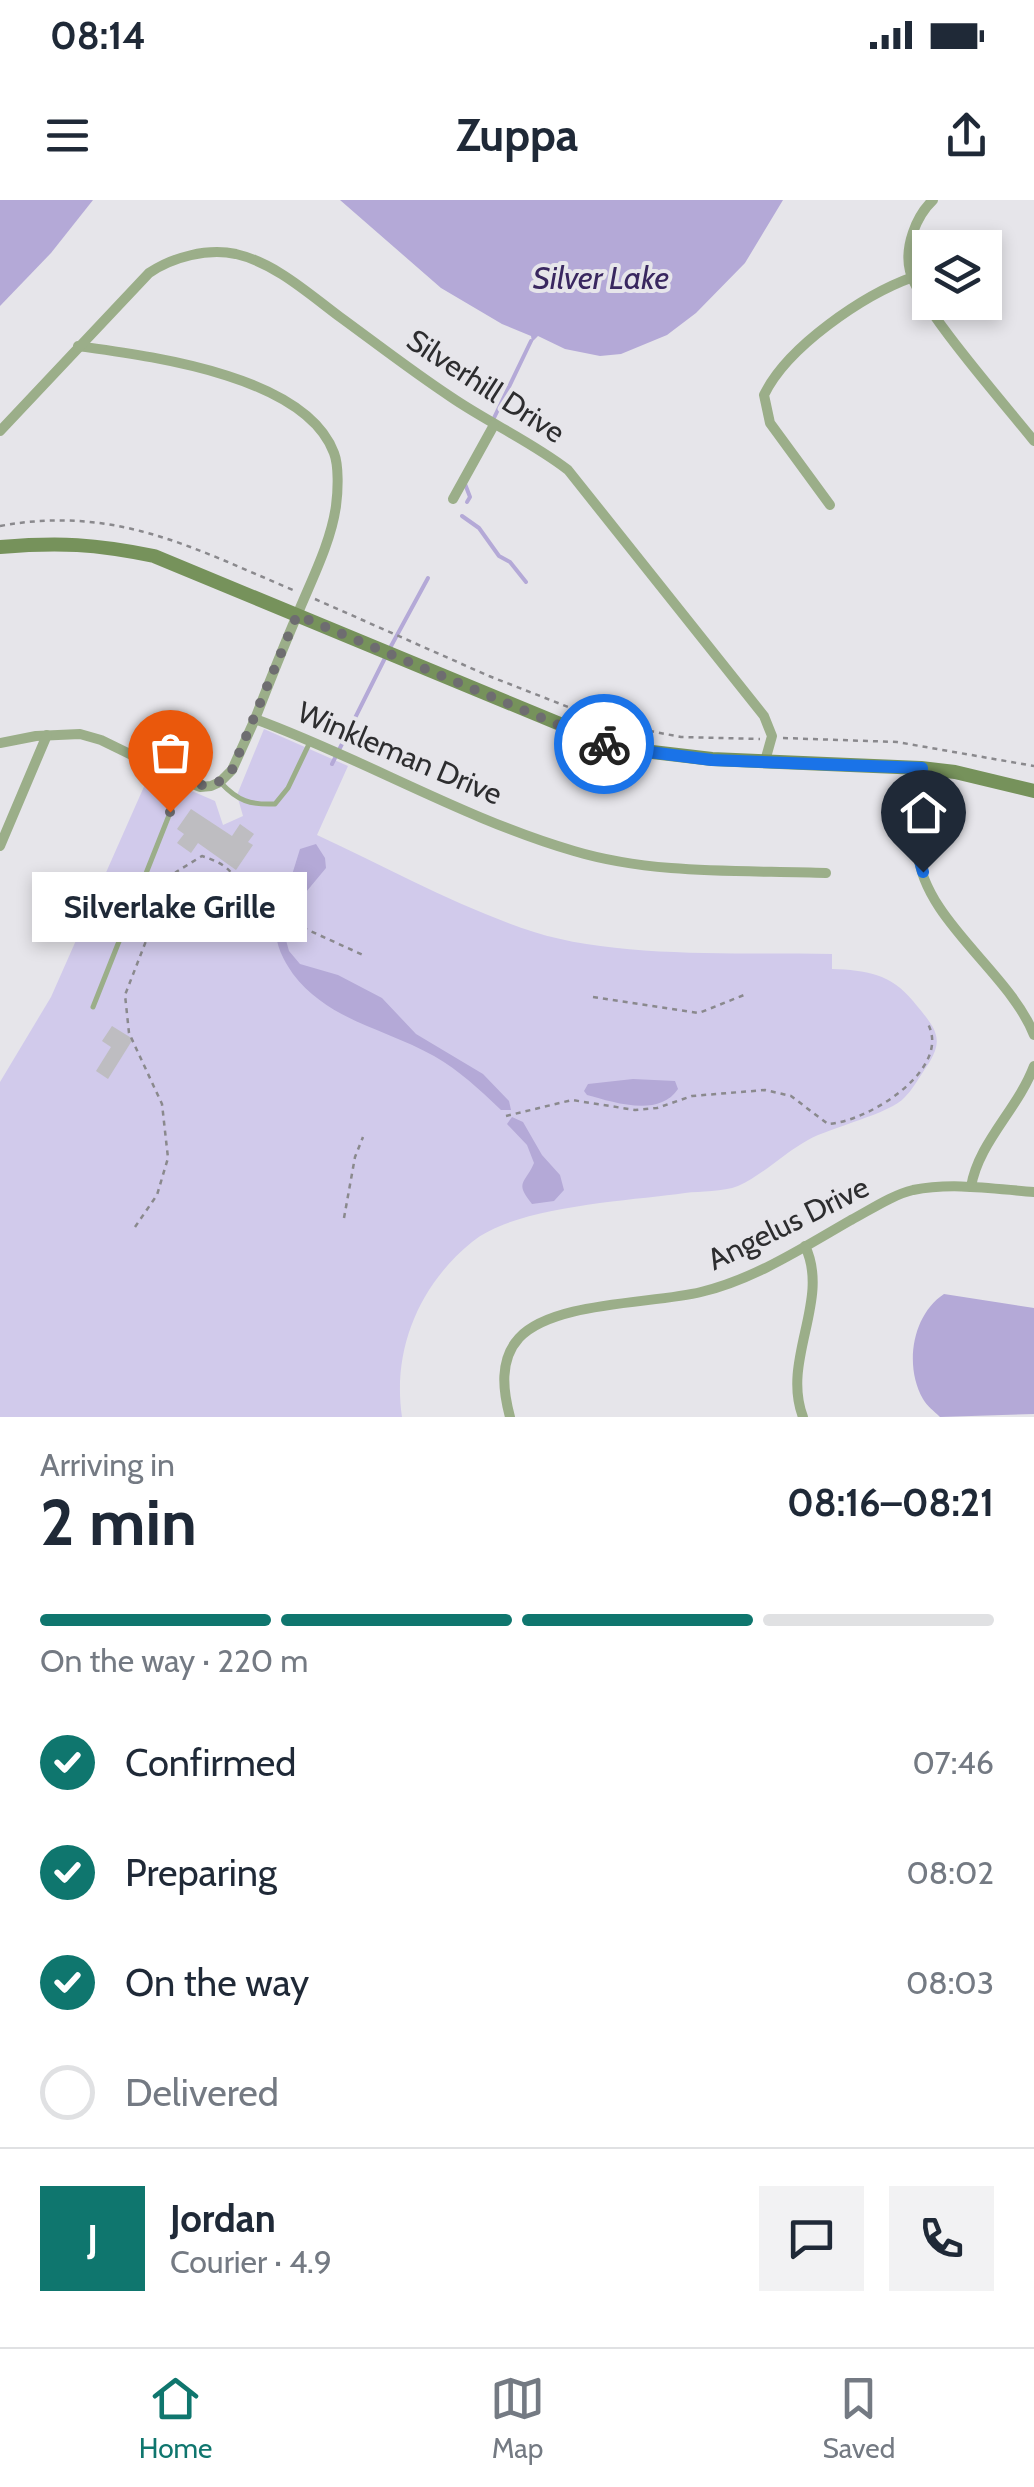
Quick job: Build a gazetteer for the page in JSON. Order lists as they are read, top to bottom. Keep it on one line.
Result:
{"streets":{"street":["Silverhill Drive","Winkleman Drive","Angelus Drive"]},"water":["Silver Lake"],"places":["Silverlake Grille"],"page":{"status":"08:14","header":"Zuppa","bubble":"Silverlake Grille","heading":["2 min","Arriving in","08:16–08:21"],"panel":["Jordan","Courier · 4.9"],"bar":"On the way · 220 m","list":[["Confirmed","07:46"],["Preparing","08:02"],["On the way","08:03"],"Delivered"],"round":"J","tabs":["Home","Map","Saved"]}}
